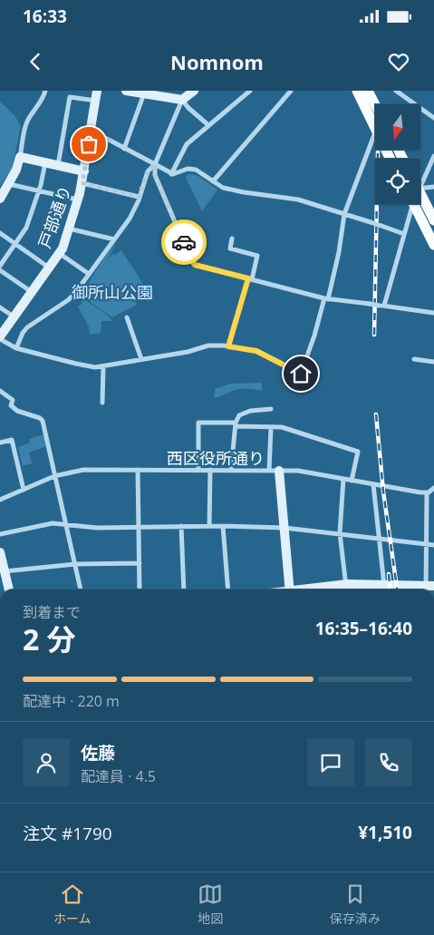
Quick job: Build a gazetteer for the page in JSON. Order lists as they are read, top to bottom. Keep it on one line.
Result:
{"streets":{"street":["戸部通り","西区役所通り"]},"parks":["御所山公園"],"north":"bottom","page":{"status":"16:33","header":"Nomnom","heading":["2 分","到着まで","16:35–16:40"],"panel":["佐藤","配達員 · 4.5","注文 #1790","¥1,510"],"bar":"配達中 · 220 m","tabs":["ホーム","地図","保存済み"]}}
